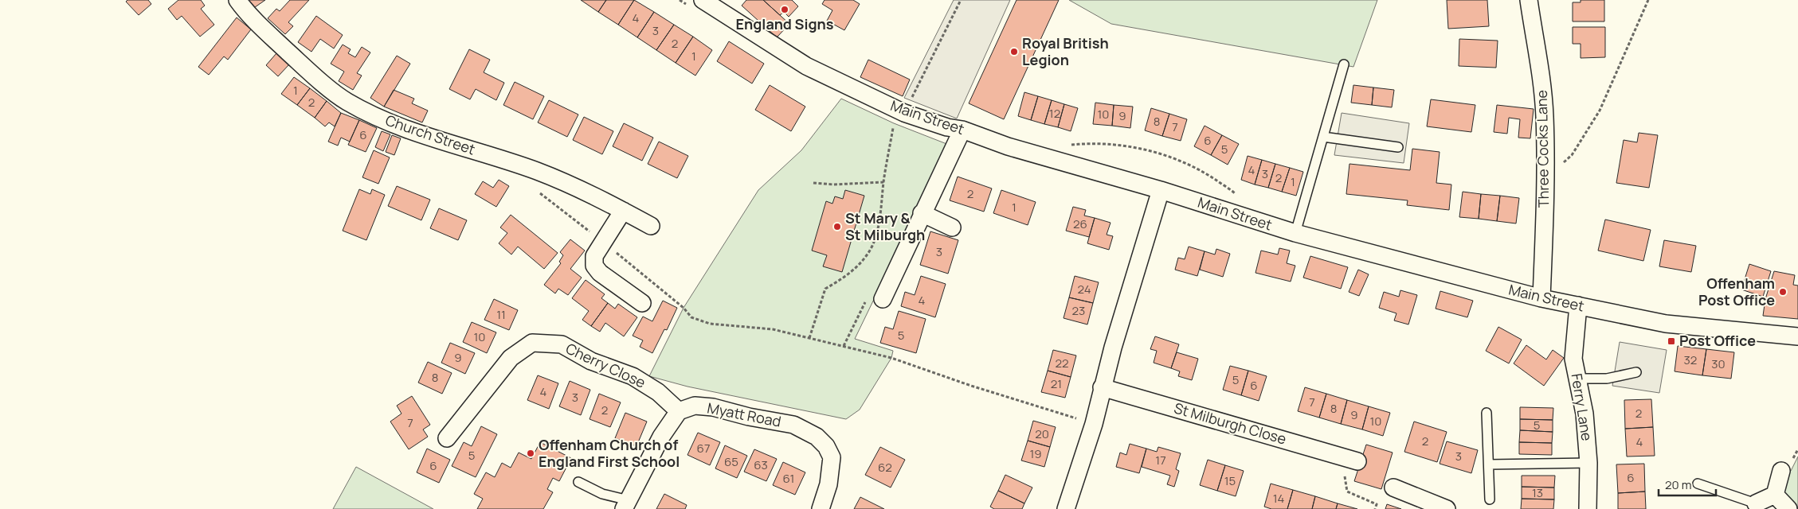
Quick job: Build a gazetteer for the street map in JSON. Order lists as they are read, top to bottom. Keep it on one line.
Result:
{"streets":{"street":["Main Street","Church Street","Three Cocks Lane","Cherry Close","Ferry Lane","Myatt Road","St Milburgh Close"]},"crossings":[["Main Street","Three Cocks Lane"],["Main Street","Ferry Lane"],["Cherry Close","Myatt Road"]],"places":{"other":["England Signs","Royal British Legion","St Mary & St Milburgh","Offenham Post Office","Offenham Church of England First School"],"transit":["Post Office"]},"house_numbers":["4","3","2","1","1","2","12","10","9","8","7","6","6","5","4","3","2","1","2","1","26","3","24","4","23","11","5","10","9","32","22","30","8","5","21","6","4","3","7","8","2","2","9","10","7","5","20","2","4","67","19","5","3","17","65","63","6","62","6","61","15","13","14"],"scale_bar":"20 m"}
